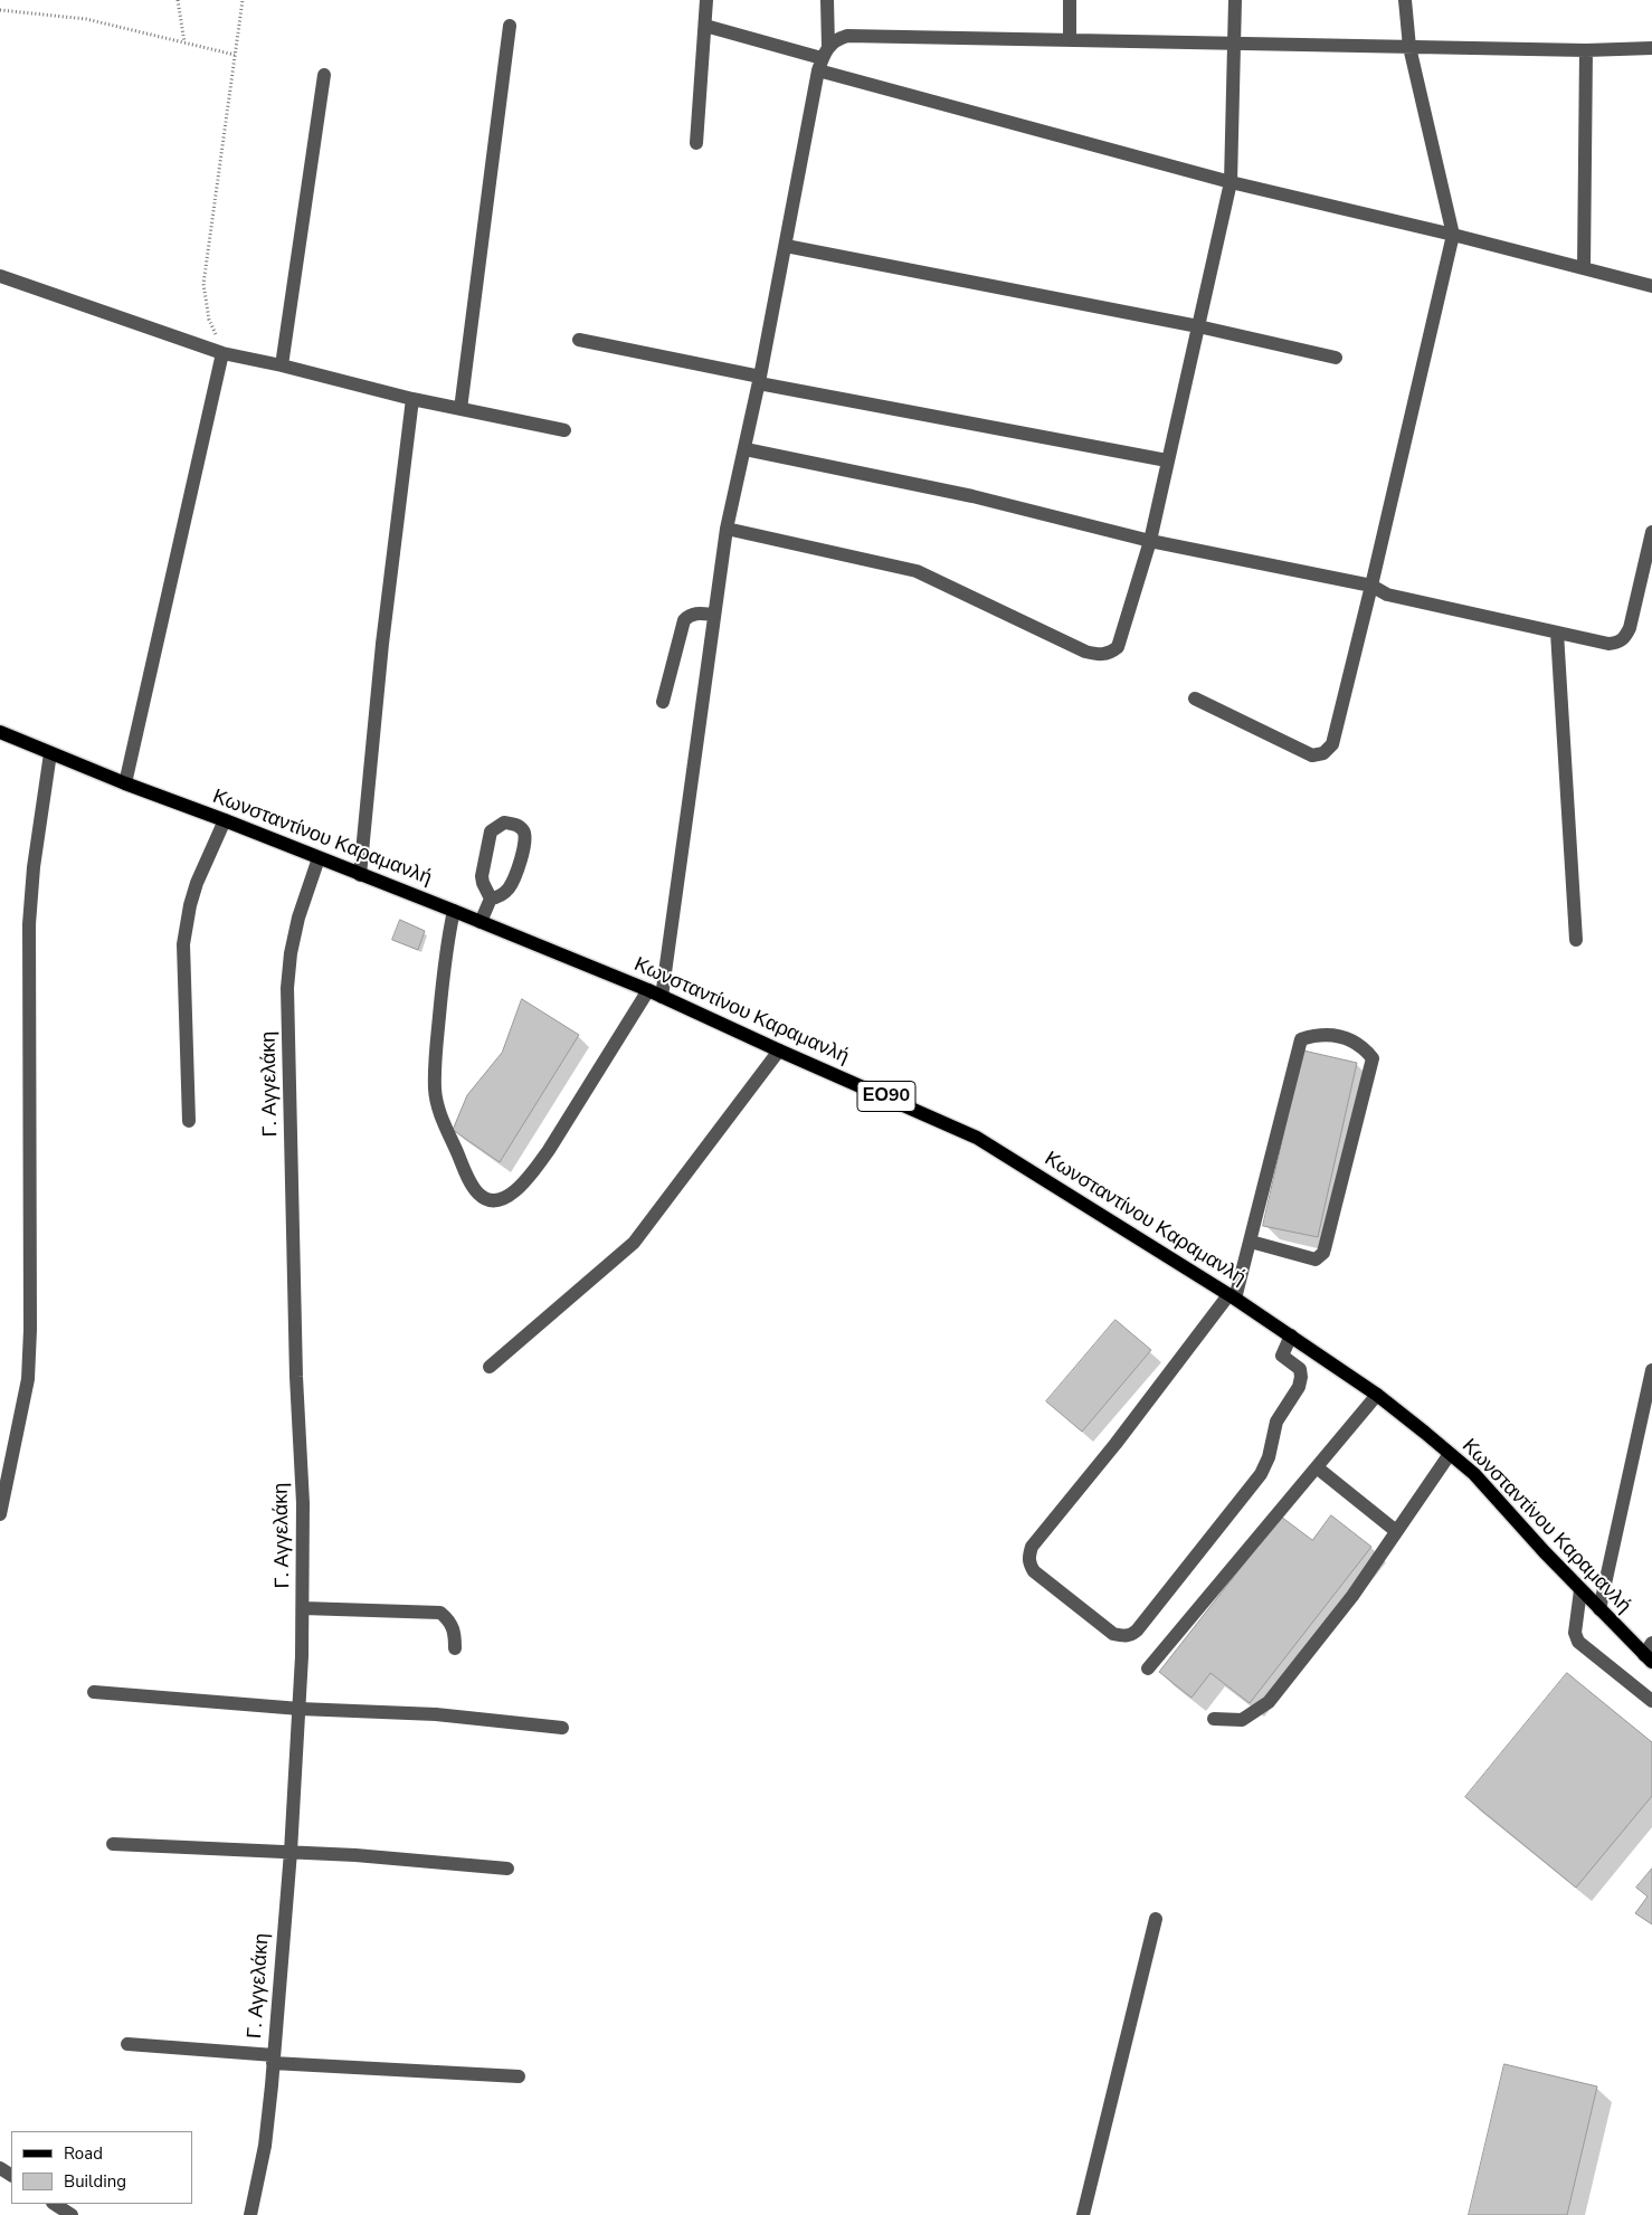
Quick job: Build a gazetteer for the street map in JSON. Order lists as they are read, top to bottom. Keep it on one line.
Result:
{"streets":{"main road":["Κωνσταντίνου Καραμανλή","ΕΟ90"],"street":["Γ. Αγγελάκη"]},"crossings":[["Κωνσταντίνου Καραμανλή","Γ. Αγγελάκη"]],"legend":["Road","Building"]}
